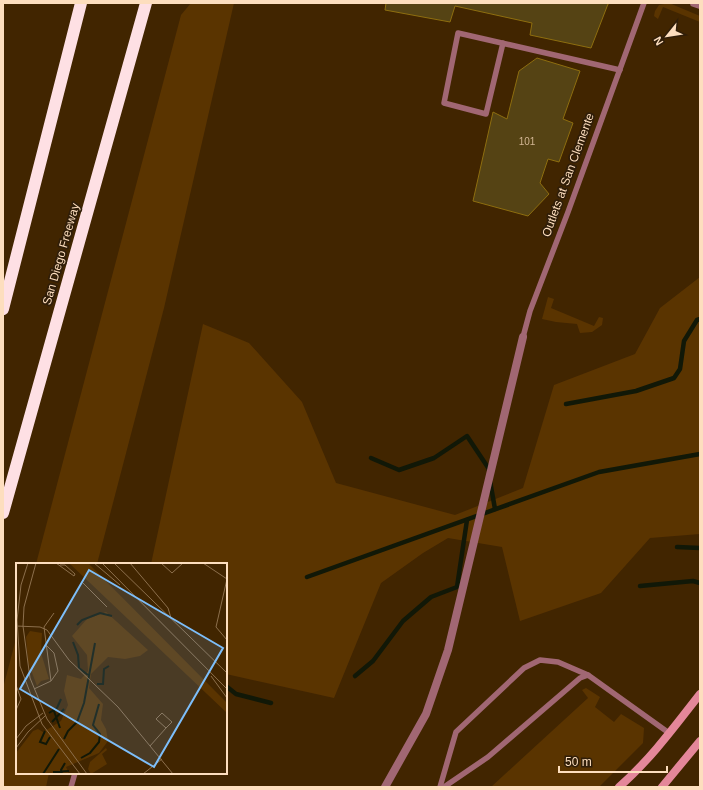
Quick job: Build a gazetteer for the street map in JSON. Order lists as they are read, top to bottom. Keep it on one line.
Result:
{"streets":{"highway":["San Diego Freeway"],"street":["Outlets at San Clemente"]},"house_numbers":["101"],"scale_bar":"50 m","north":"bottom left"}
